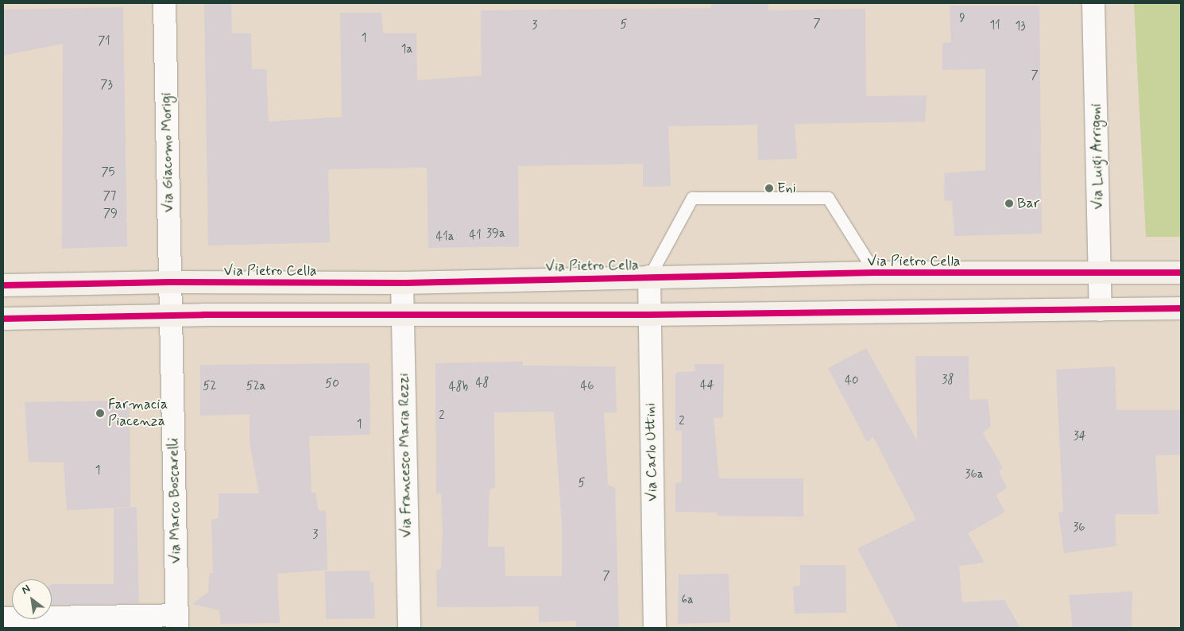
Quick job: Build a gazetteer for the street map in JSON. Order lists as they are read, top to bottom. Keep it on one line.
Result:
{"streets":{"main road":["Via Pietro Cella"],"street":["Via Giacomo Morigi","Via Luigi Arrigoni","Via Carlo Uttini","Via Francesco Maria Rezzi","Via Marco Boscarelli"]},"crossings":[["Via Giacomo Morigi","Via Pietro Cella"],["Via Giacomo Morigi","Via Marco Boscarelli"],["Via Luigi Arrigoni","Via Pietro Cella"],["Via Pietro Cella","Via Carlo Uttini"],["Via Pietro Cella","Via Francesco Maria Rezzi"],["Via Pietro Cella","Via Marco Boscarelli"]],"places":["Eni","Bar","Farmacia Piacenza"],"house_numbers":["9","7","5","3","11","13","1","71","1a","7","73","75","77","79","39a","41","41a","38","40","48","50","44","52","52a","46","48b","2","2","1","34","1","36a","5","36","3","7","6a"],"north":"top left"}
